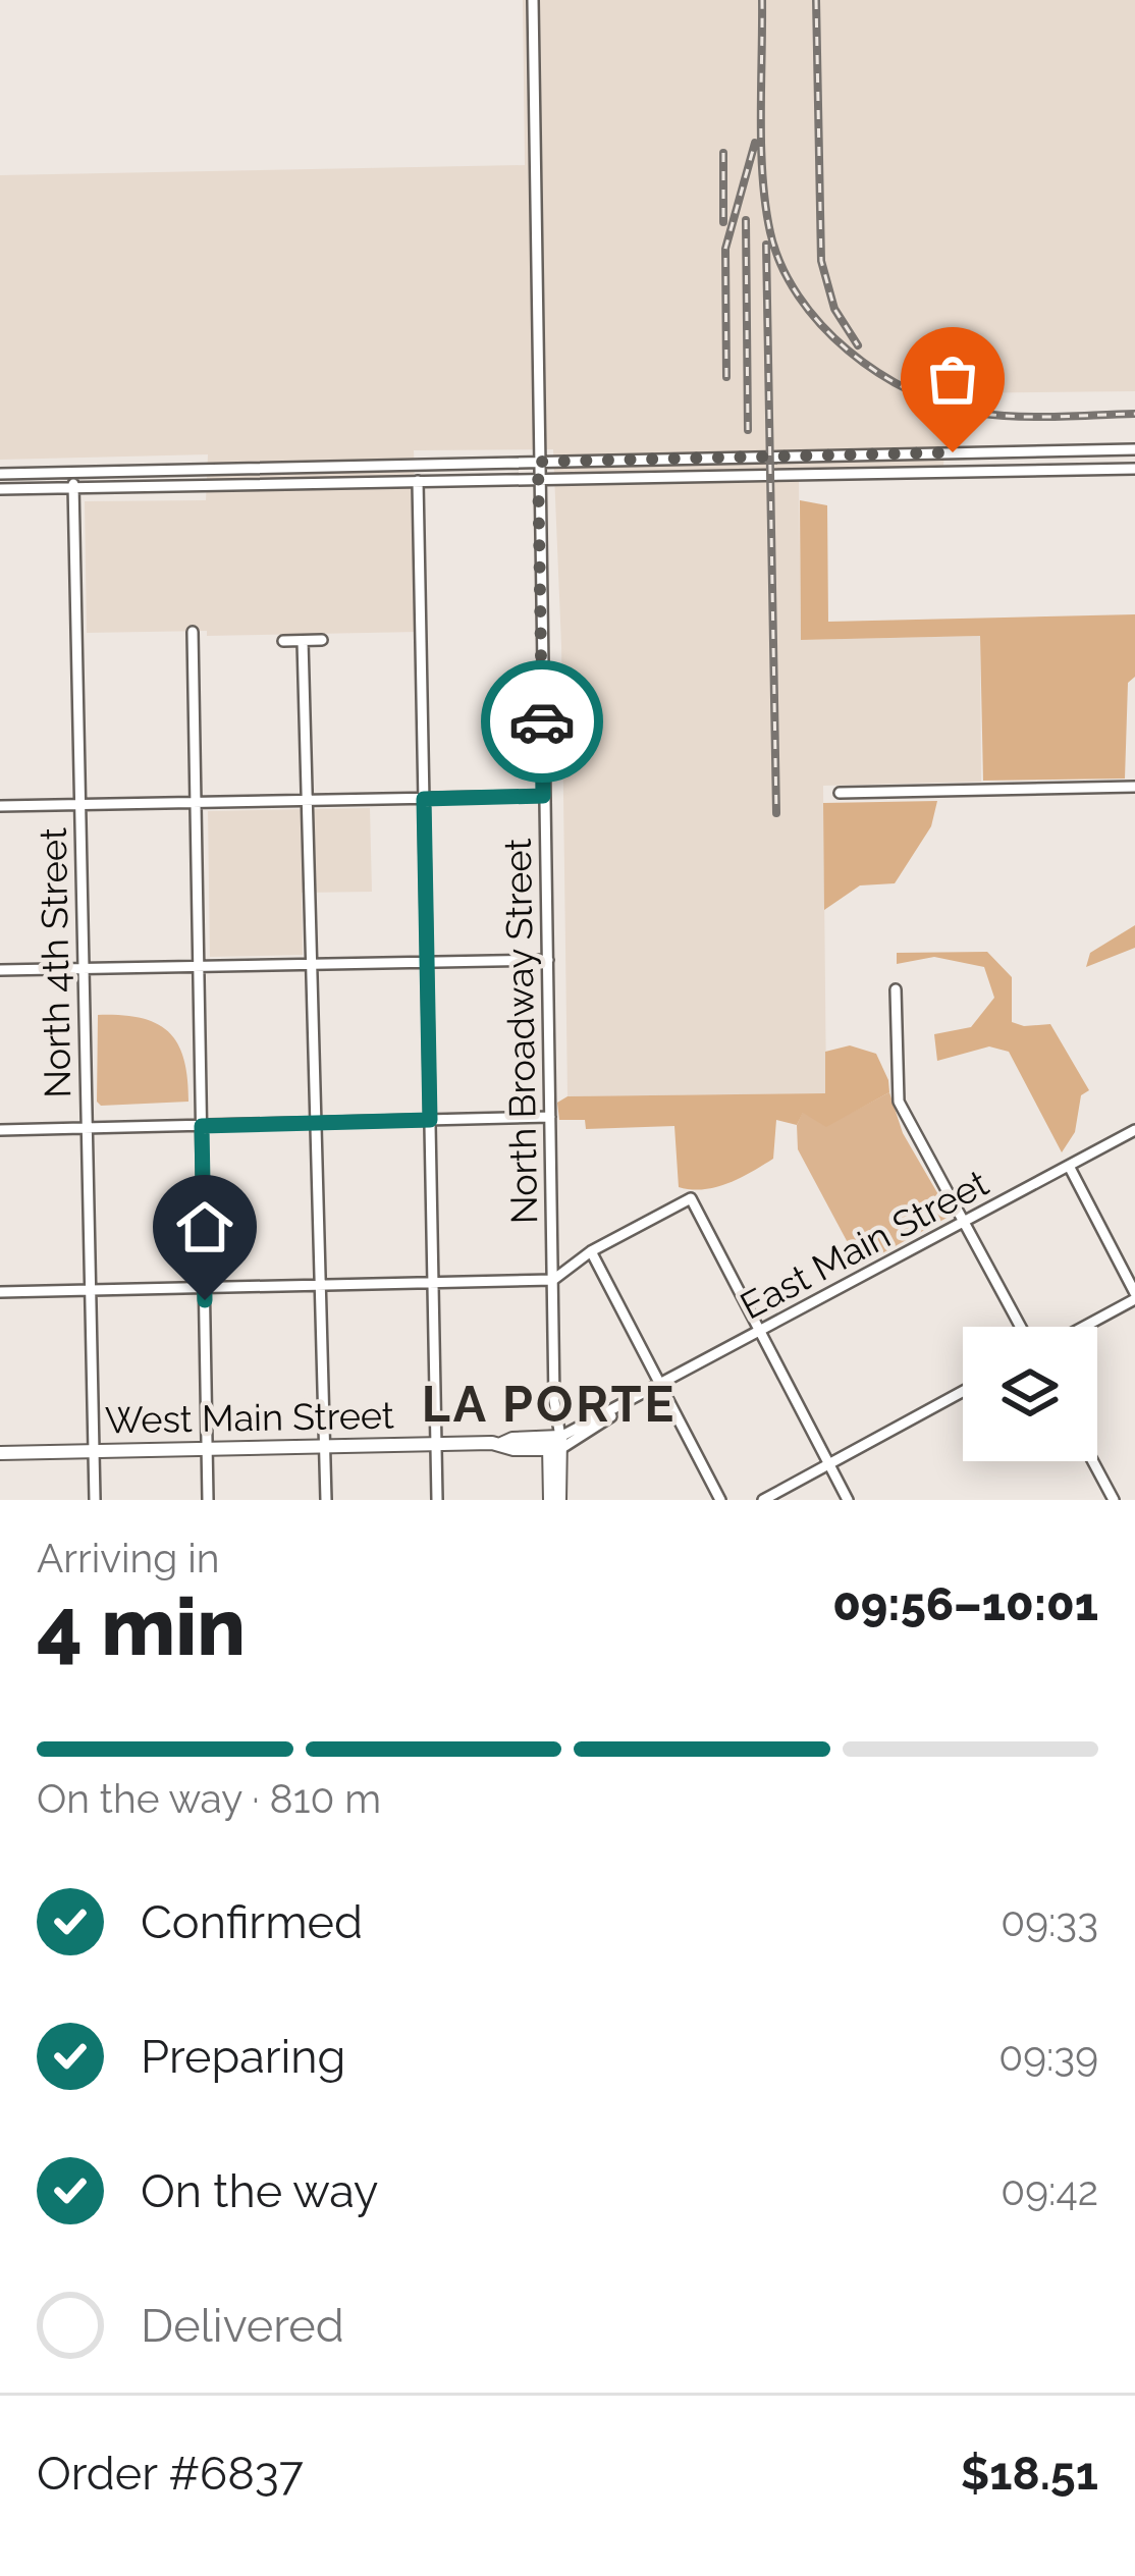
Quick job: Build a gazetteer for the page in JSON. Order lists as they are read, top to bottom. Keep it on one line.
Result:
{"streets":{"main road":["West Main Street"],"street":["North 4th Street","North Broadway Street","East Main Street"]},"crossings":[["North 4th Street","West Main Street"],["North Broadway Street","East Main Street"],["North Broadway Street","West Main Street"],["East Main Street","West Main Street"]],"districts":["LA PORTE"],"page":{"heading":["4 min","Arriving in","09:56–10:01"],"panel":["Order #6837","$18.51"],"bar":"On the way · 810 m","list":[["Confirmed","09:33"],["Preparing","09:39"],["On the way","09:42"],"Delivered"]}}
